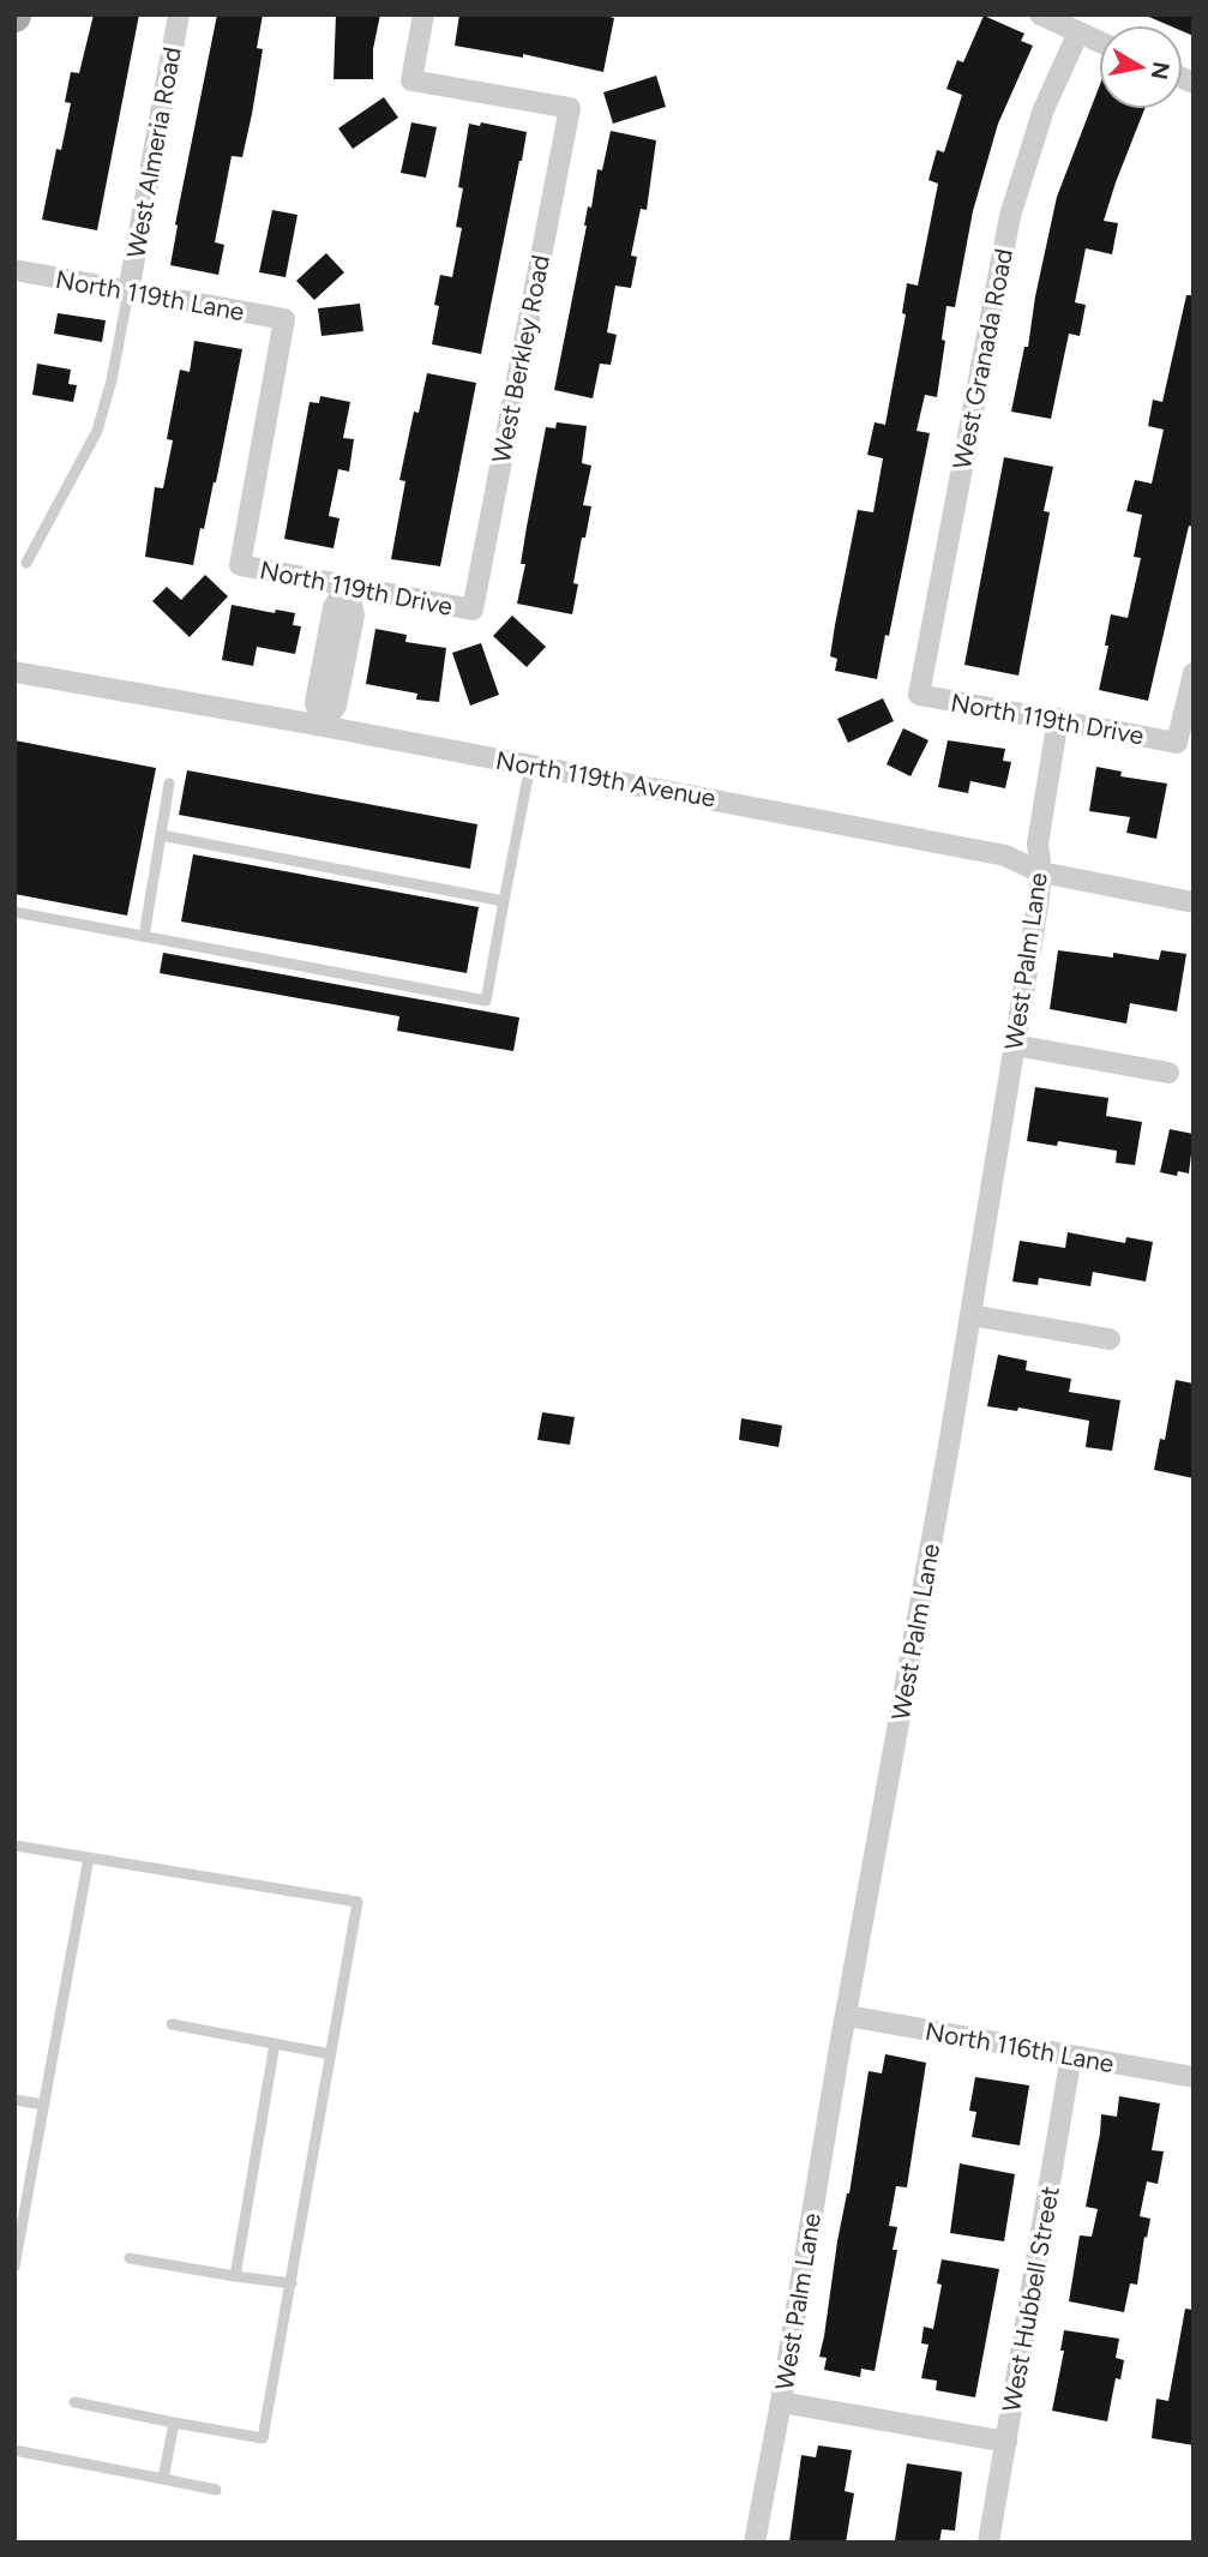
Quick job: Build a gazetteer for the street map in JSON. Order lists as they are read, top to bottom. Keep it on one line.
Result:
{"streets":{"street":["West Almeria Road","North 119th Lane","West Berkley Road","West Granada Road","North 119th Drive","North 119th Avenue","West Palm Lane","North 116th Lane","West Hubbell Street"]},"crossings":[["West Almeria Road","North 119th Lane"],["North 119th Lane","North 119th Drive"],["West Berkley Road","North 119th Drive"],["West Granada Road","North 119th Drive"],["North 119th Drive","West Palm Lane"],["North 119th Avenue","West Palm Lane"],["West Palm Lane","North 116th Lane"],["North 116th Lane","West Hubbell Street"]],"north":"right"}
